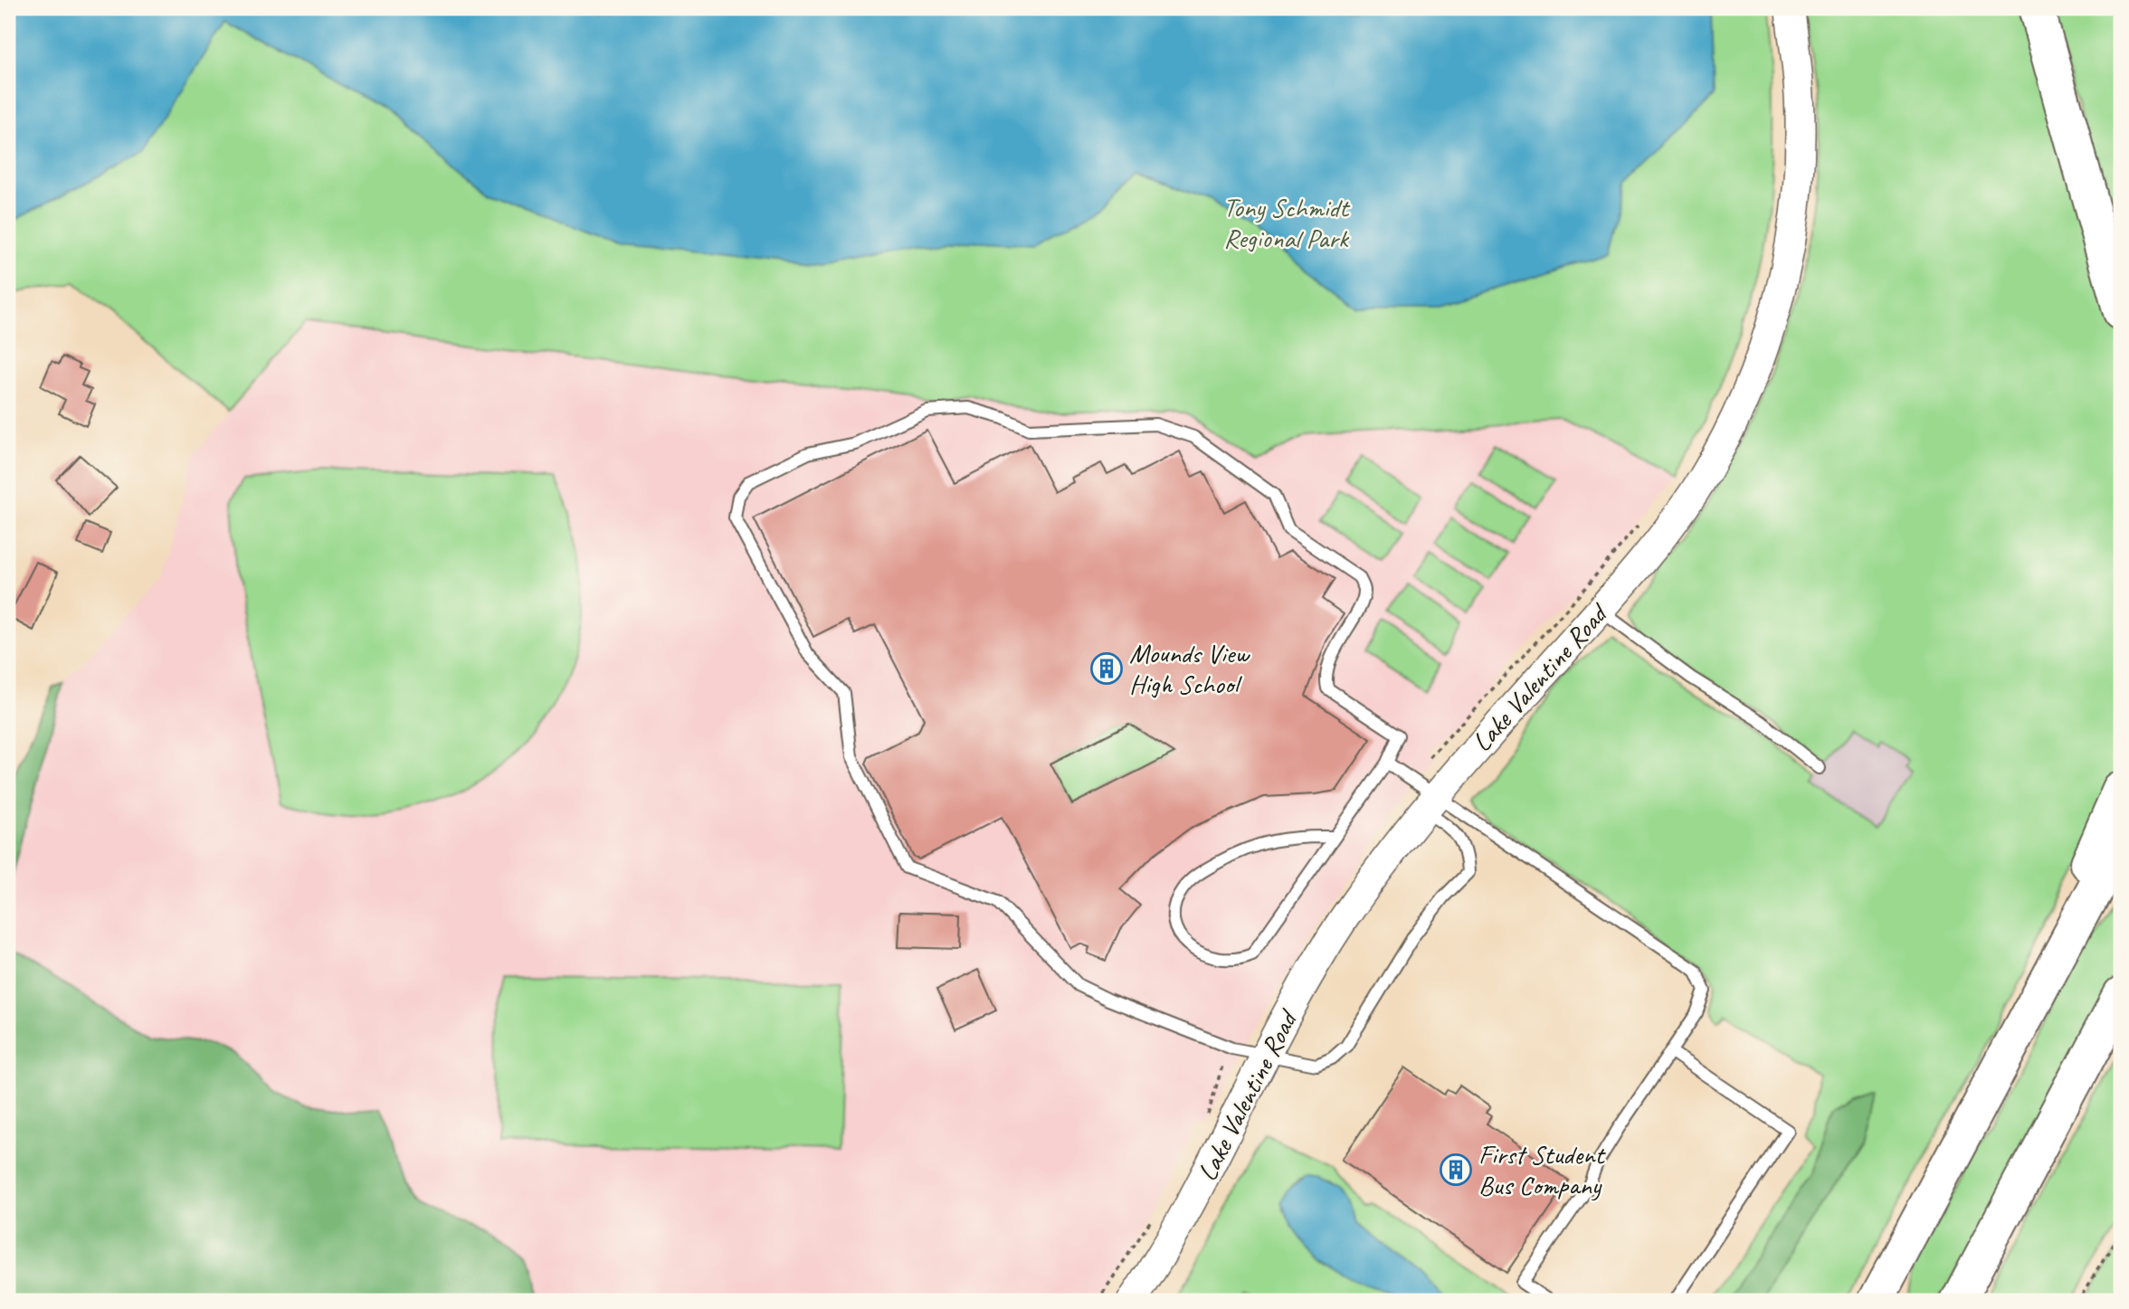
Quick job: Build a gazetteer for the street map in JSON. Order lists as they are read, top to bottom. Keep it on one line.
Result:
{"streets":{"street":["Lake Valentine Road"]},"parks":["Tony Schmidt Regional Park"],"places":{"building":["Mounds View High School","First Student Bus Company"]}}
